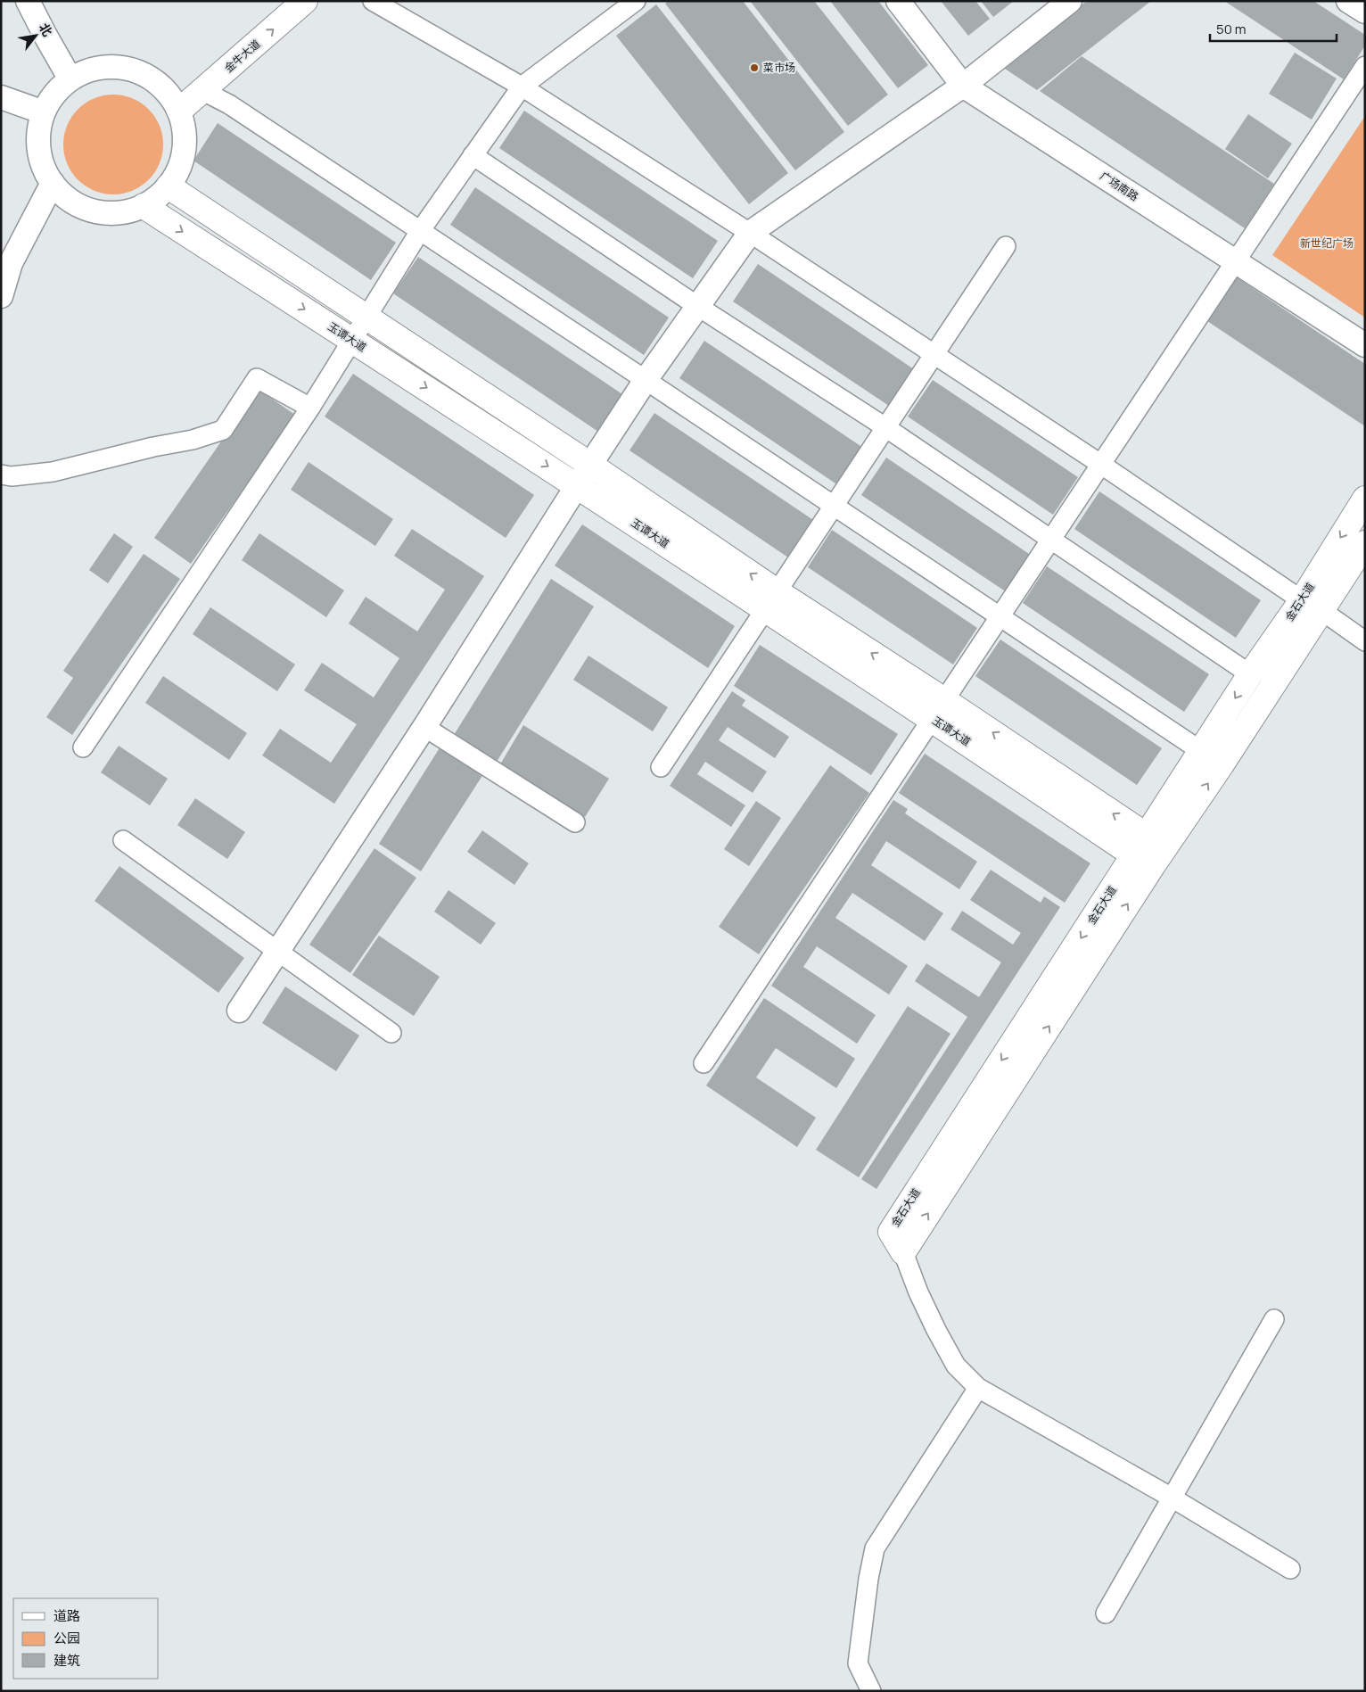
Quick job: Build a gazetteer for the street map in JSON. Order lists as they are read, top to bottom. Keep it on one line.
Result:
{"streets":{"main road":["金牛大道","玉谭大道","金石大道"],"street":["广场南路"]},"crossings":[["金牛大道","玉谭大道"],["玉谭大道","金石大道"]],"parks":["新世纪广场"],"places":["菜市场"],"legend":["道路","公园","建筑"],"scale_bar":"50 m","north":"top right"}
